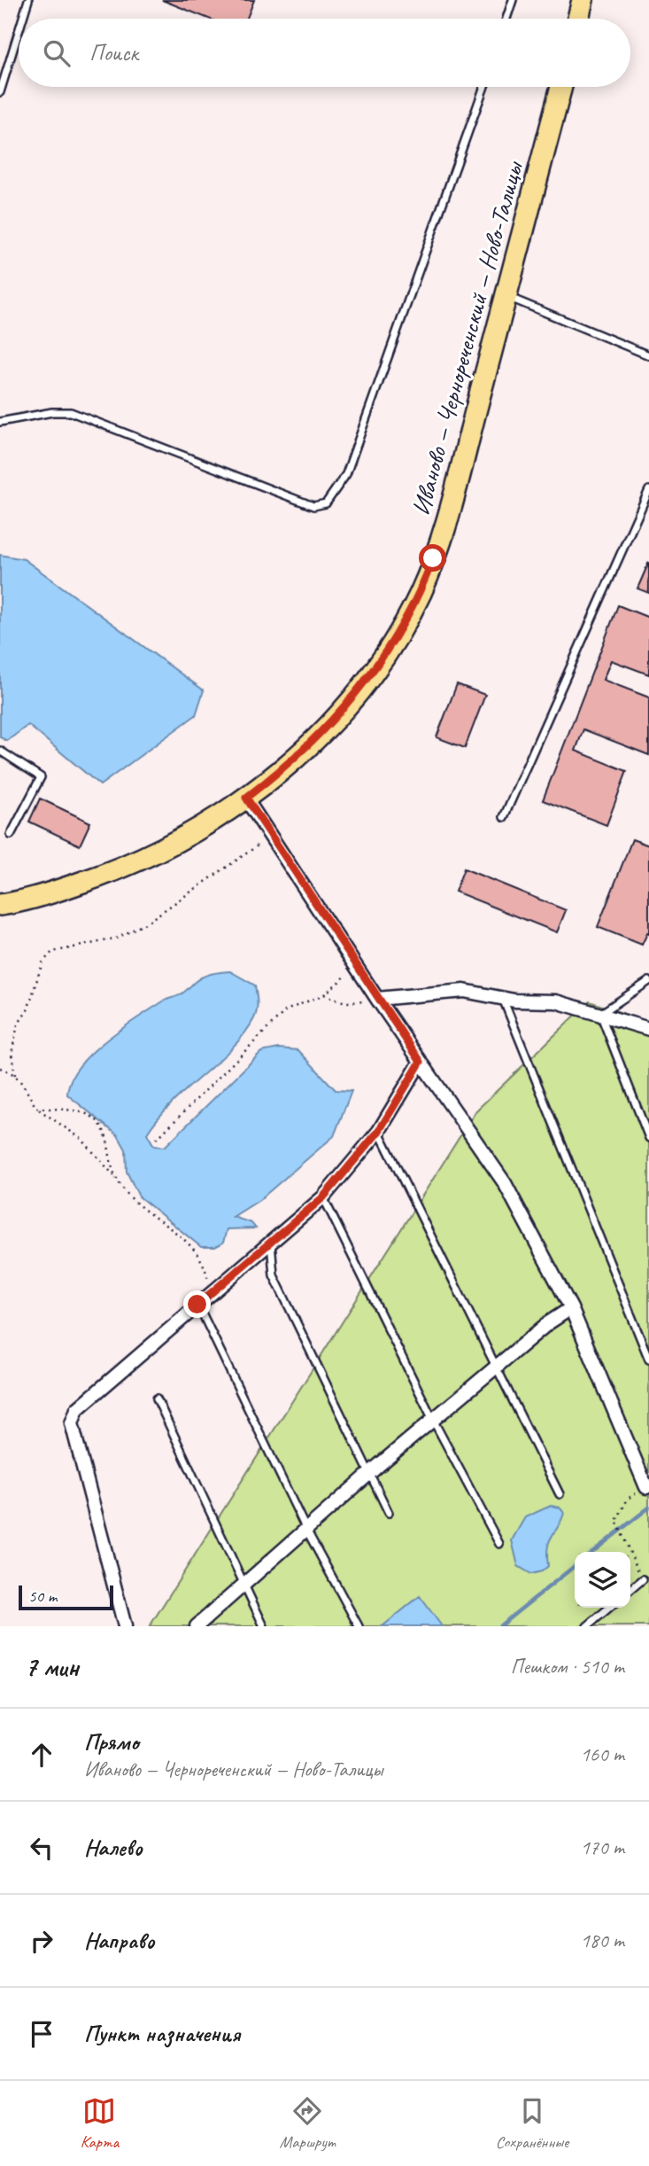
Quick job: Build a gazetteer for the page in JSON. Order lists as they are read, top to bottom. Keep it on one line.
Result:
{"streets":{"main road":["Иваново — Чернореченский — Ново-Талицы"]},"scale_bar":"50 m","page":{"search":"Поиск","scale":"50 m","heading":["7 мин","Пешком · 510 m"],"list":[["Прямо","Иваново — Чернореченский — Ново-Талицы","160 m"],["Налево","170 m"],["Направо","180 m"],"Пункт назначения"],"nav":["Карта","Маршрут","Сохранённые"]}}
